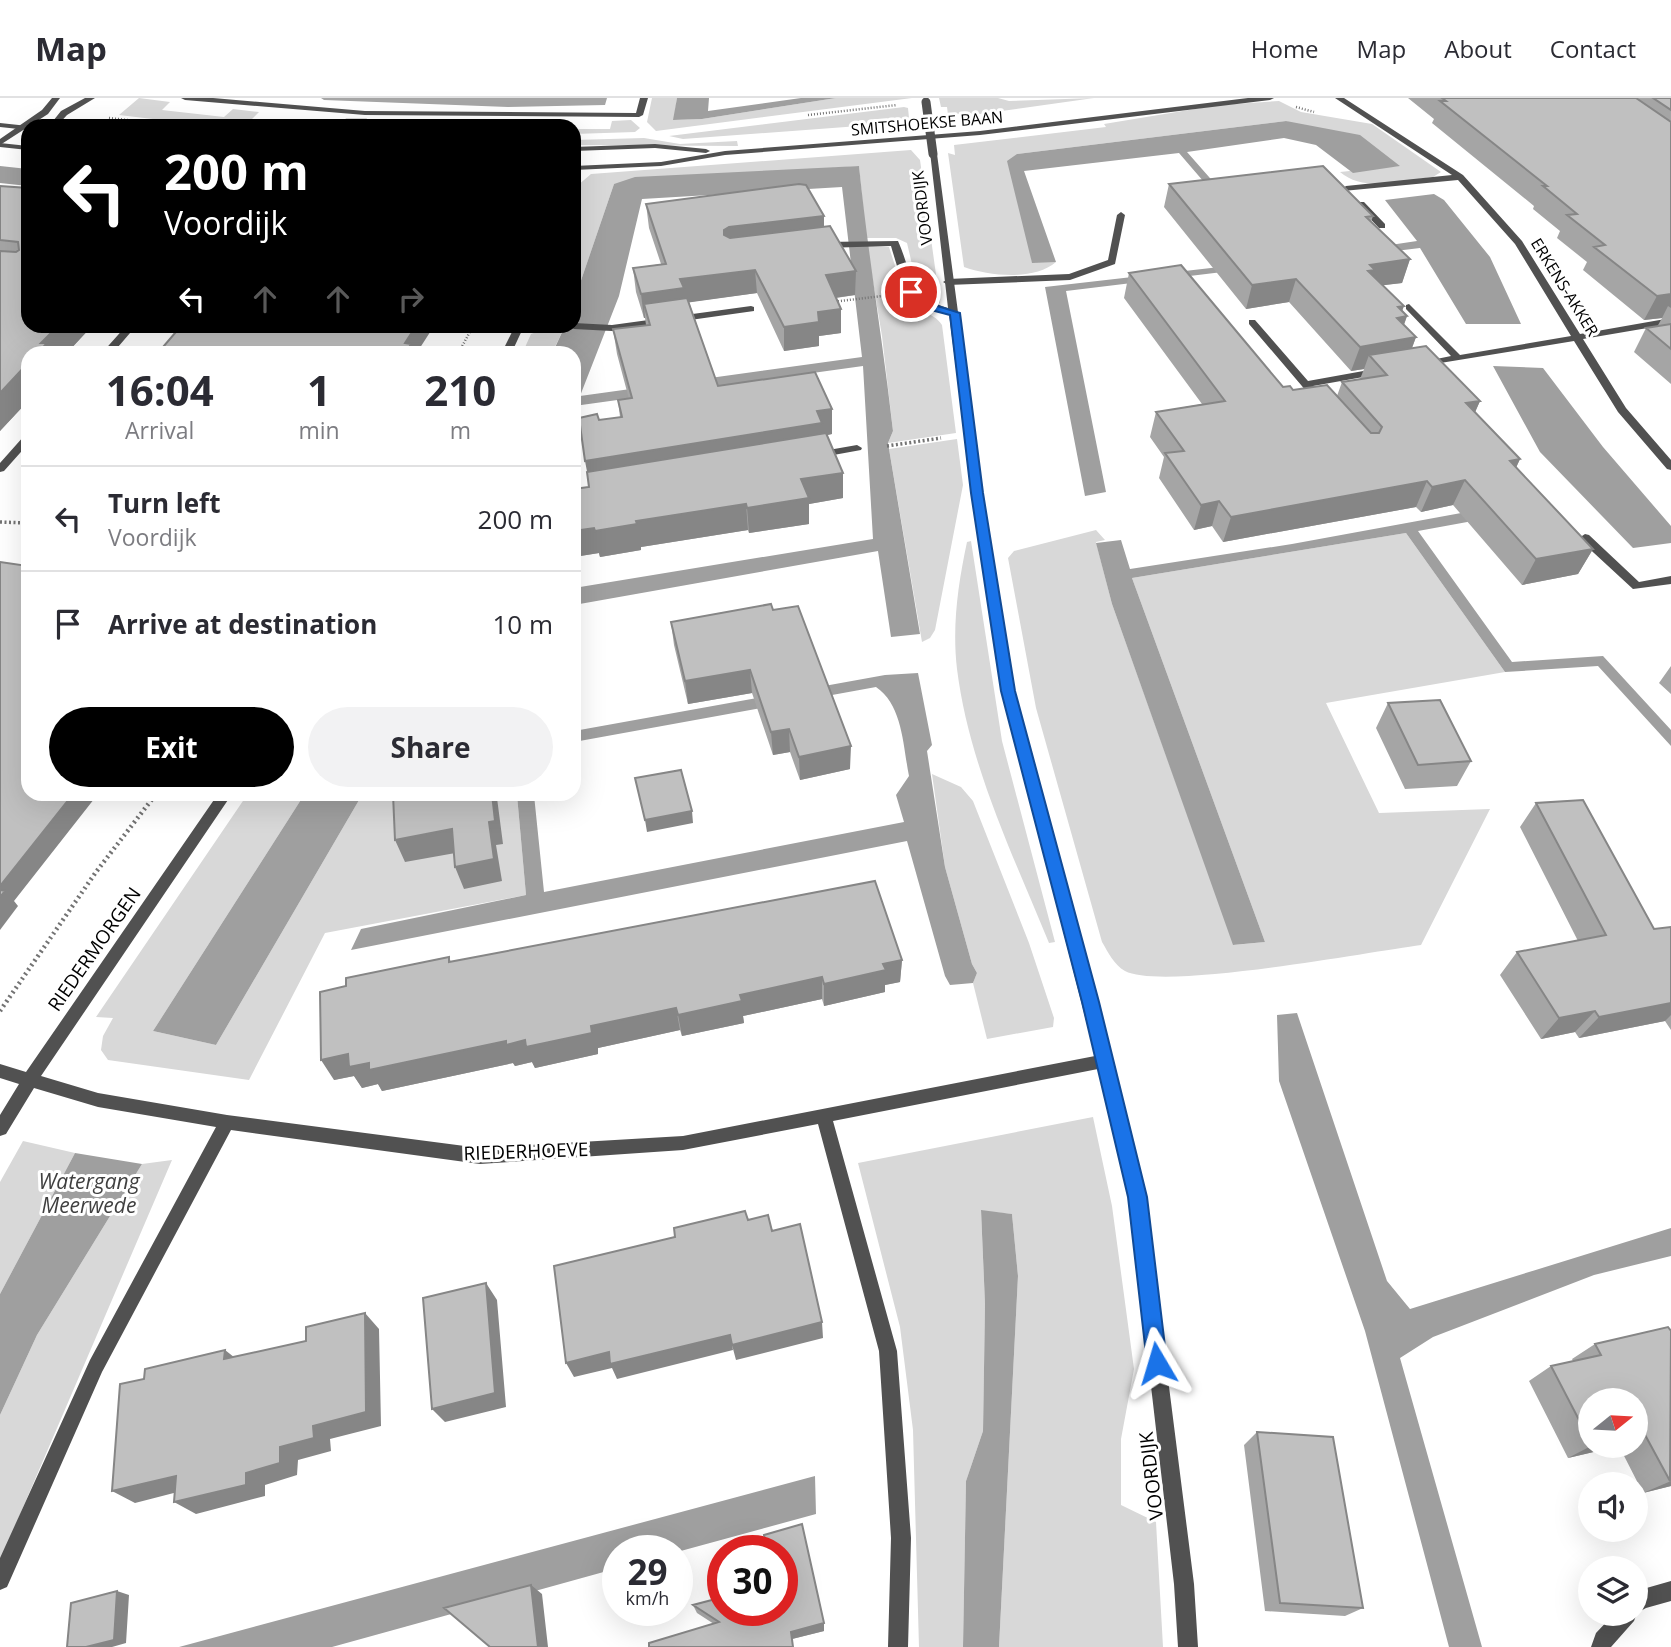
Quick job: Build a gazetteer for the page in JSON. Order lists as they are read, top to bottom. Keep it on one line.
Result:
{"streets":{"street":["SMITSHOEKSE BAAN","VOORDIJK","ERKENS-AKKER","RIEDERMORGEN","RIEDERHOEVE"]},"crossings":[["VOORDIJK","RIEDERHOEVE"],["RIEDERMORGEN","RIEDERHOEVE"]],"water":["Watergang Meerwede"],"north":"right","page":{"header":"Map","nav":["Home","Map","About","Contact"],"turn":["200 m","Voordijk"],"eta":["16:04","Arrival","1","min","210","m"],"list":[{"name":"Turn left","note":"Voordijk","value":"200 m"},{"name":"Arrive at destination","value":"10 m"}],"buttons":["Exit","Share"],"speed":"29 km/h","limit":"30"}}
